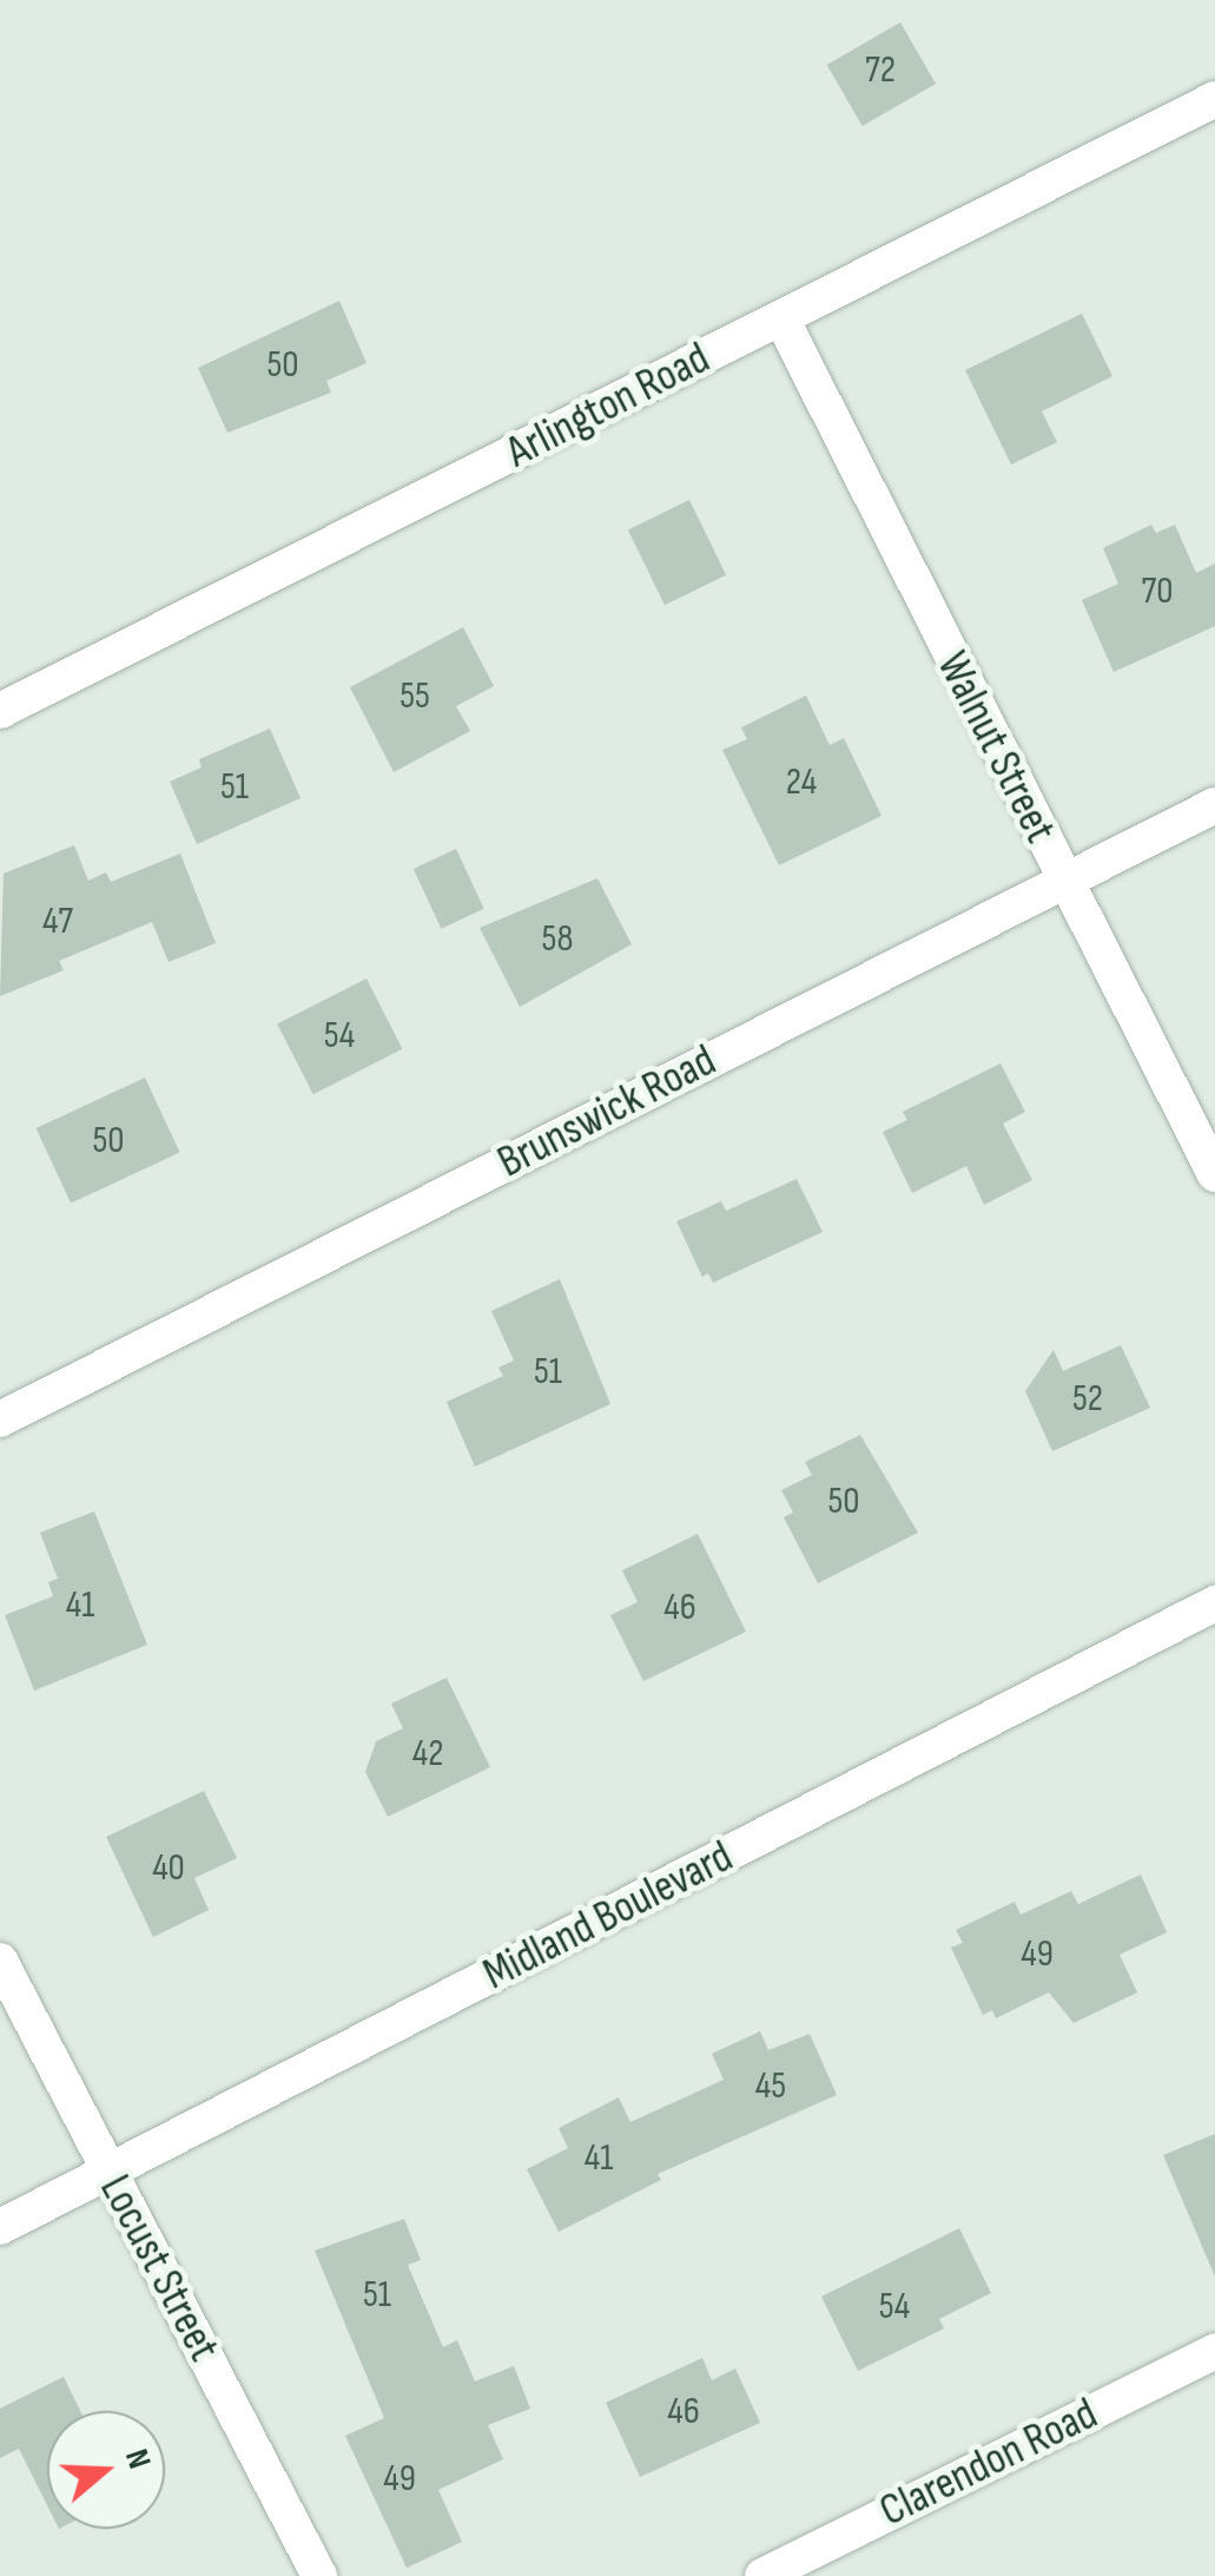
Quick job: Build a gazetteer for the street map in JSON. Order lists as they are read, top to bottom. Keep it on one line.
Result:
{"streets":{"street":["Arlington Road","Walnut Street","Brunswick Road","Midland Boulevard","Locust Street","Clarendon Road"]},"crossings":[["Arlington Road","Walnut Street"],["Walnut Street","Brunswick Road"],["Midland Boulevard","Locust Street"]],"house_numbers":["72","50","70","55","24","51","47","58","54","50","51","52","50","41","46","42","40","49","45","41","51","54","46","49"],"north":"right"}
